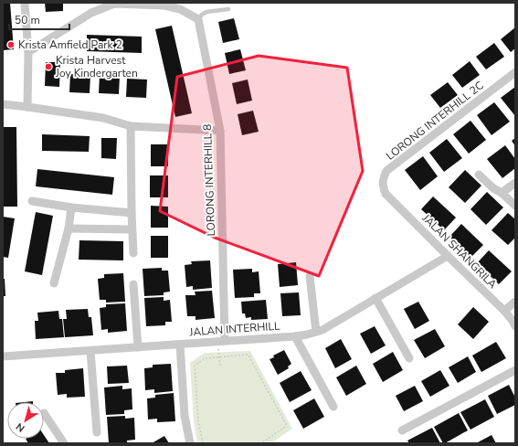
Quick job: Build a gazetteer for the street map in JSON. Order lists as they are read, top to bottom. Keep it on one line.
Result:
{"streets":{"street":["LORONG INTERHILL 2C","LORONG INTERHILL 8","JALAN SHANGRILA","JALAN INTERHILL"]},"crossings":[["LORONG INTERHILL 2C","JALAN SHANGRILA"],["LORONG INTERHILL 8","JALAN INTERHILL"],["JALAN SHANGRILA","JALAN INTERHILL"]],"places":["Krista Amfield Park 2","Krista Harvest Joy Kindergarten"],"scale_bar":"50 m","north":"bottom left"}
